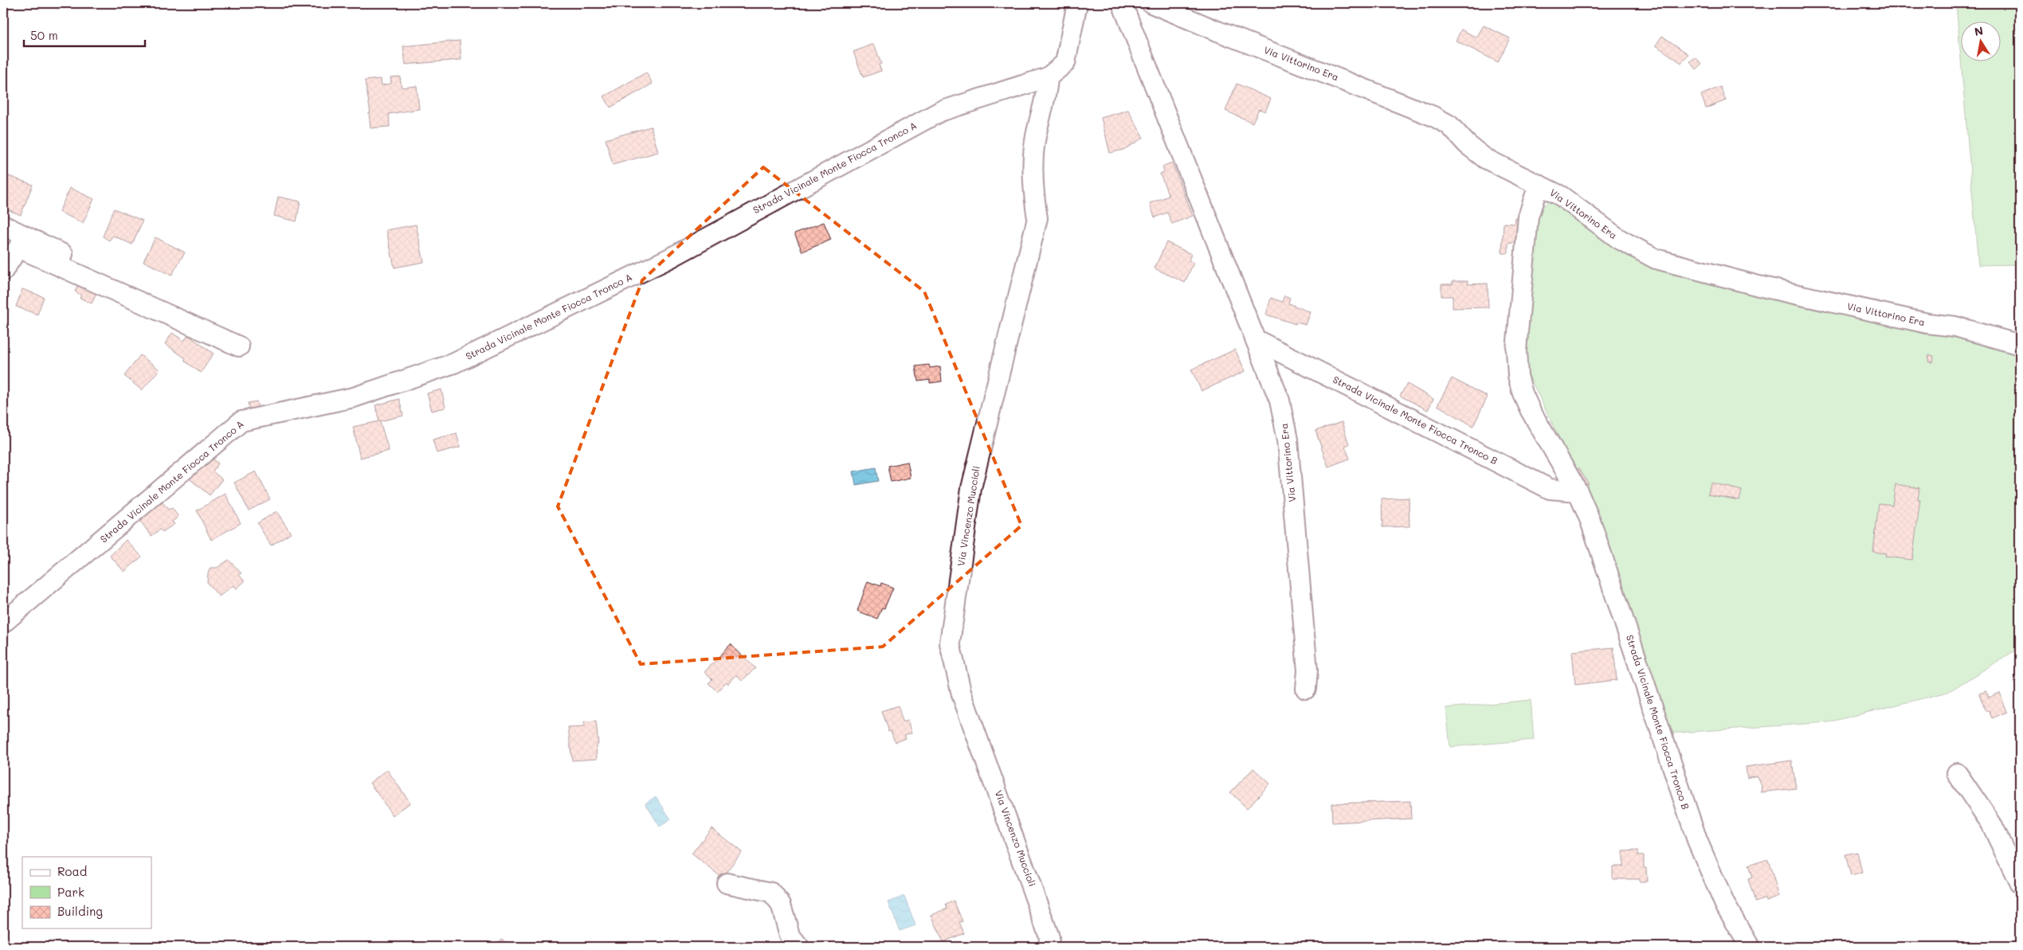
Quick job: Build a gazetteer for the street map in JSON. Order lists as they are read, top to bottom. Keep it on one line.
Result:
{"streets":{"street":["Via Vittorino Era","Strada Vicinale Monte Fiocca Tronco A","Strada Vicinale Monte Fiocca Tronco B","Via Vincenzo Muccioli"]},"crossings":[["Via Vittorino Era","Strada Vicinale Monte Fiocca Tronco B"],["Strada Vicinale Monte Fiocca Tronco A","Via Vincenzo Muccioli"]],"legend":["Road","Park","Building"],"scale_bar":"50 m","north":"top"}
